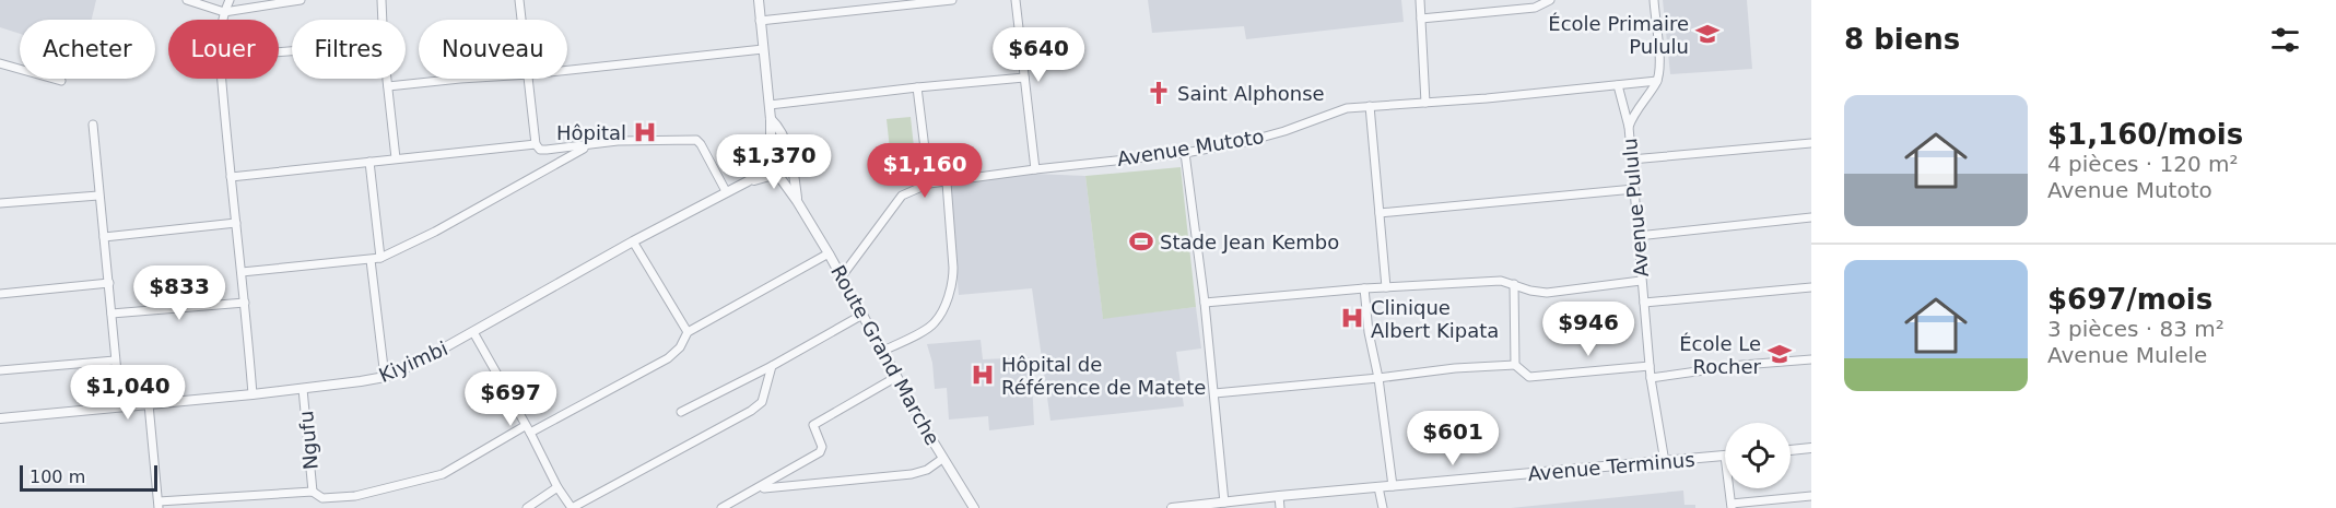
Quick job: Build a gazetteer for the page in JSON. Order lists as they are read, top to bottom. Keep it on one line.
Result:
{"streets":{"street":["Avenue Mutoto","Avenue Pululu","Route Grand Marche","Kiyimbi","Ngufu","Avenue Terminus"]},"crossings":[["Avenue Mutoto","Avenue Pululu"],["Avenue Mutoto","Route Grand Marche"],["Avenue Pululu","Avenue Terminus"],["Route Grand Marche","Kiyimbi"],["Kiyimbi","Ngufu"]],"places":{"school or university":["École Primaire Pululu","École Le Rocher"],"church":["Saint Alphonse"],"hospital":["Hôpital","Clinique Albert Kipata","Hôpital de Référence de Matete"],"sports":["Stade Jean Kembo"]},"scale_bar":"100 m","page":{"heading":"8 biens","chip":["Acheter","Louer","Filtres","Nouveau"],"price":["$640","$1,370","$1,160","$833","$946","$1,040","$697","$601"],"list":[{"name":"$1,160/mois","note":"4 pièces · 120 m² · Avenue Mutoto"},{"name":"$697/mois","note":"3 pièces · 83 m² · Avenue Mulele"}],"scale":"100 m"}}
